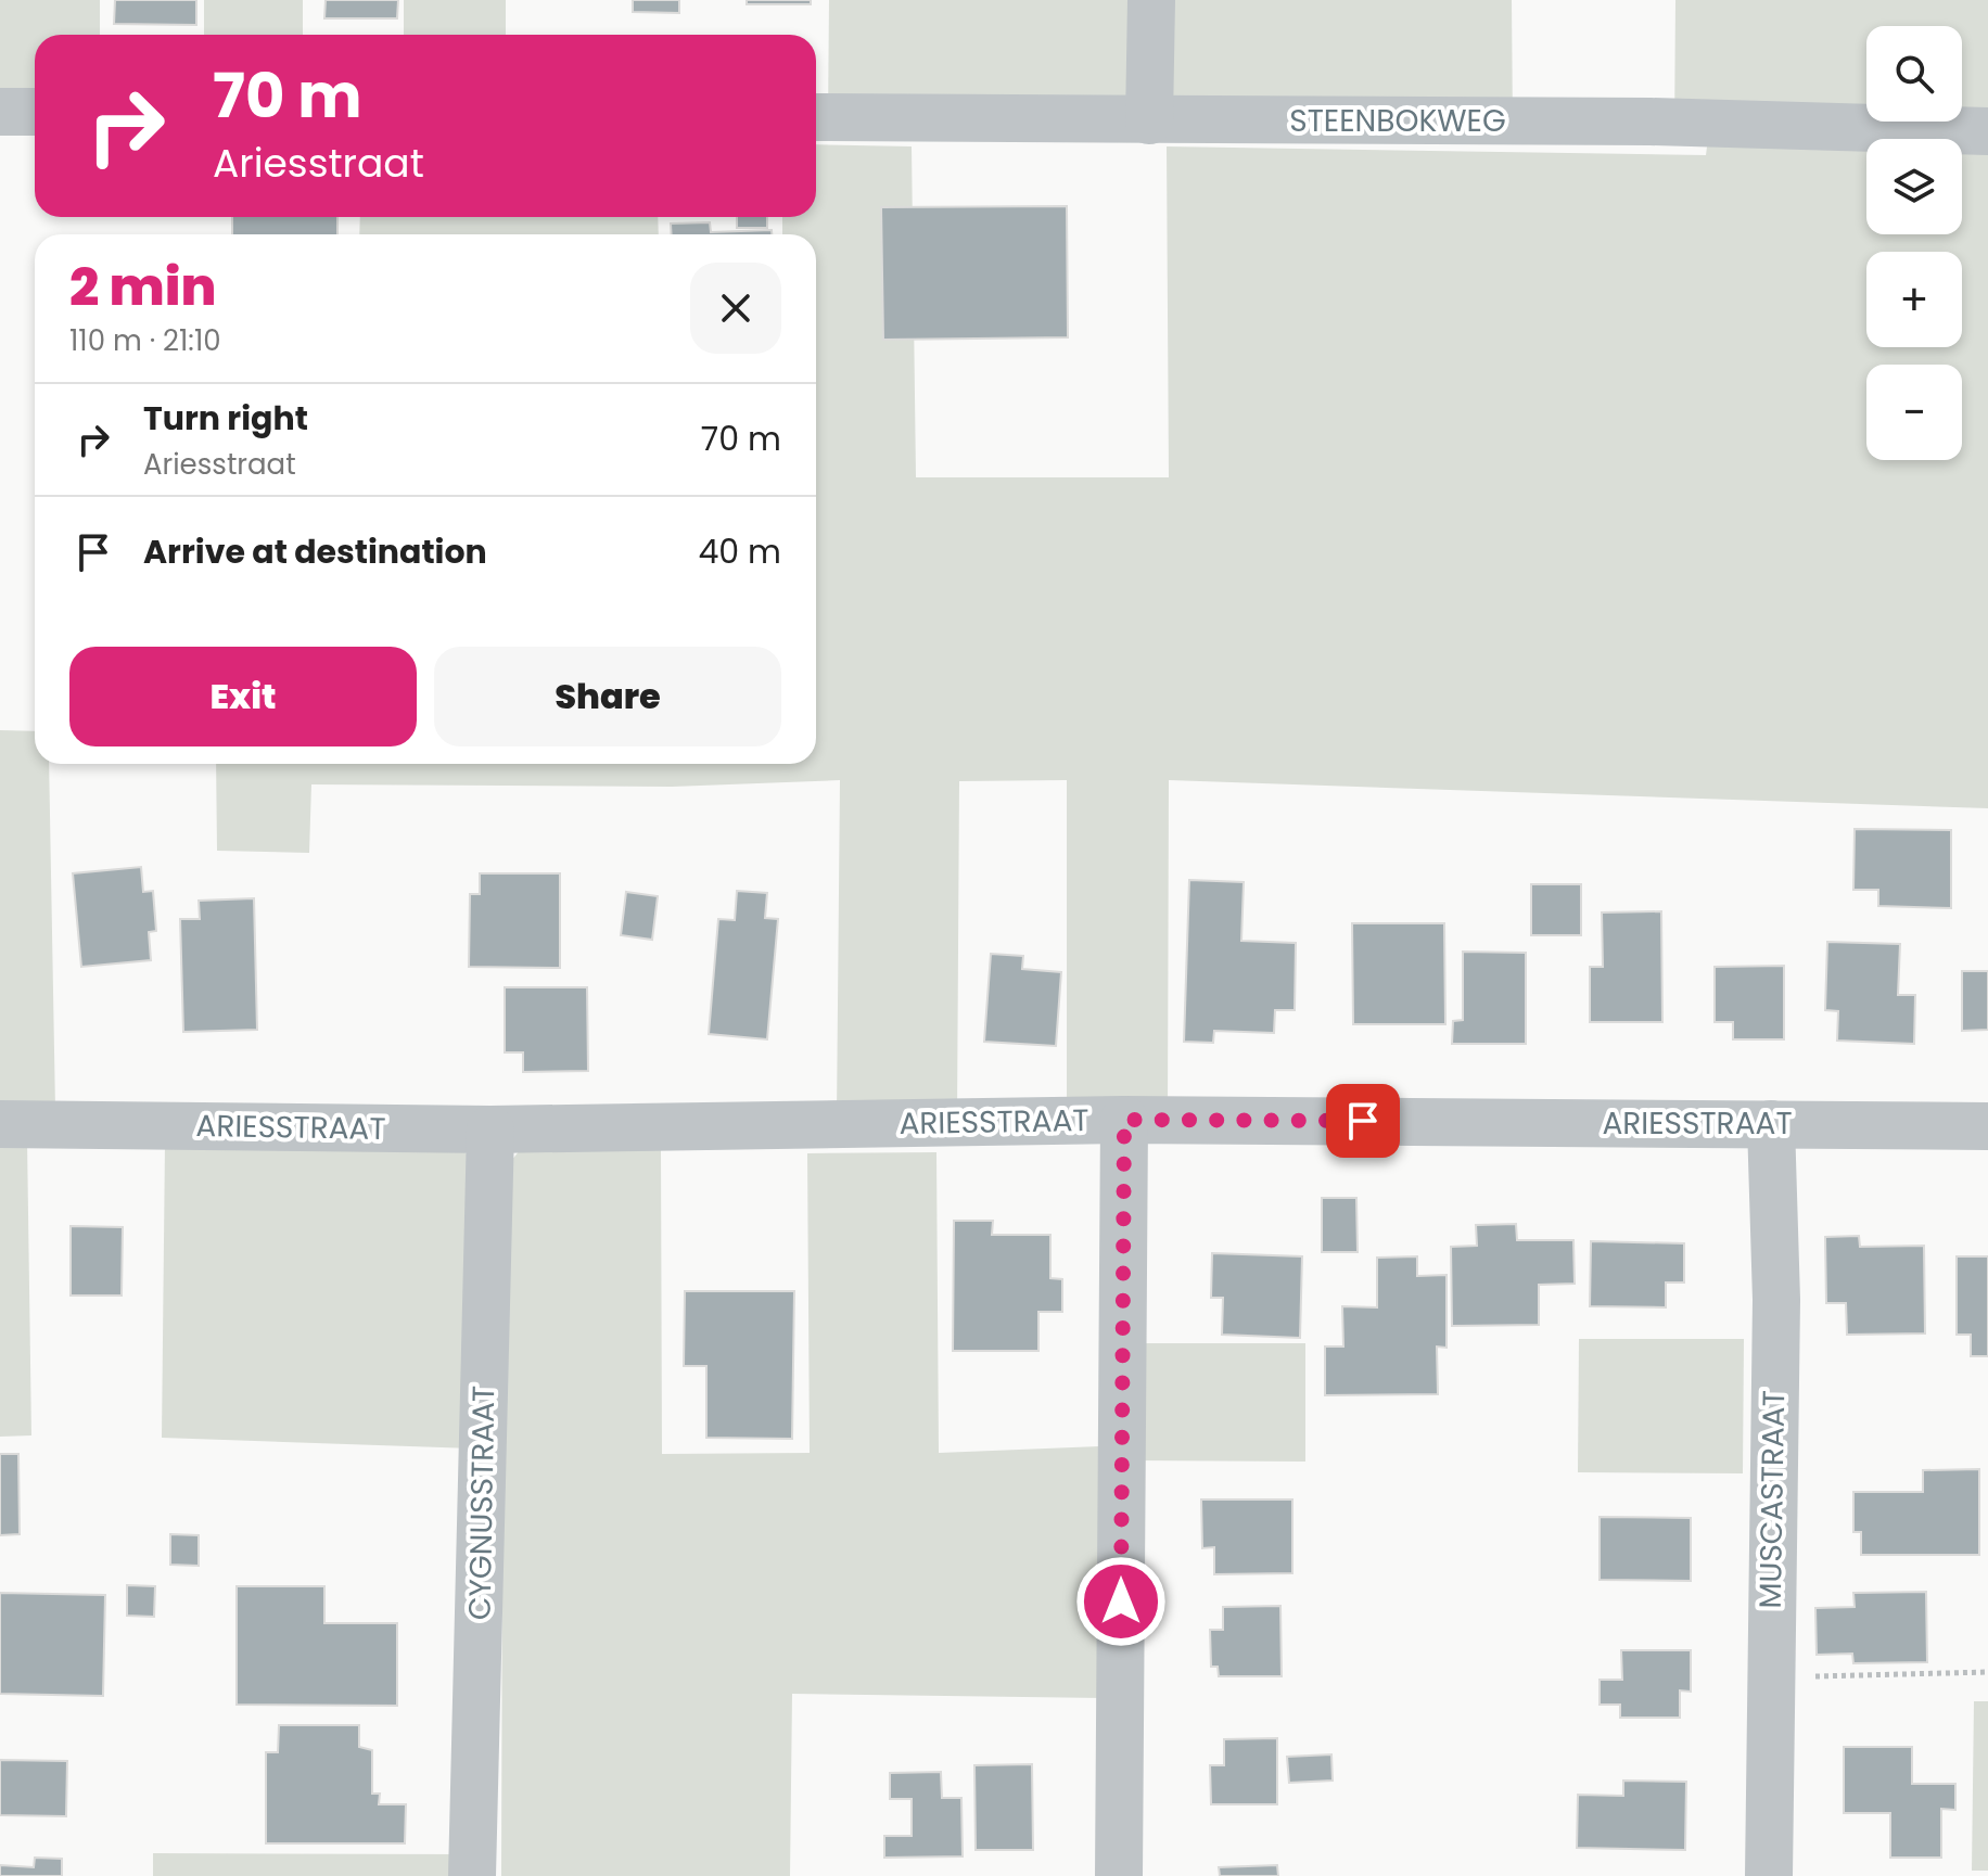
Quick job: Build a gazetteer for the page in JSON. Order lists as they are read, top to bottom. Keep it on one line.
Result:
{"streets":{"street":["STEENBOKWEG","ARIESSTRAAT","MUSCASTRAAT","CYGNUSSTRAAT"]},"crossings":[["ARIESSTRAAT","MUSCASTRAAT"],["ARIESSTRAAT","CYGNUSSTRAAT"]],"page":{"map_buttons":["+","−"],"turn":["70 m","Ariesstraat"],"heading":["2 min","110 m · 21:10"],"list":[{"name":"Turn right","note":"Ariesstraat","value":"70 m"},{"name":"Arrive at destination","value":"40 m"}],"buttons":["Exit","Share"]}}
